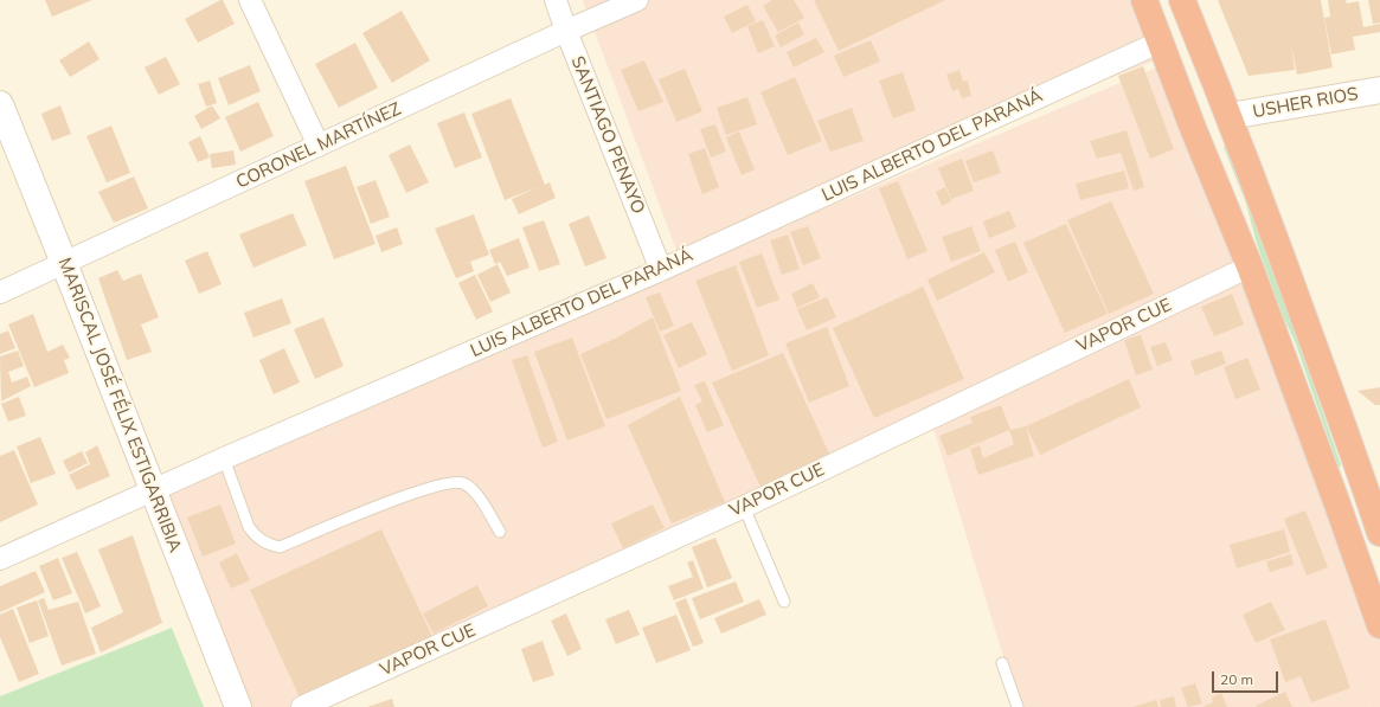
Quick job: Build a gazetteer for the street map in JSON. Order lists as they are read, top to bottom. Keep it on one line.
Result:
{"streets":{"street":["USHER RIOS","SANTIAGO PENAYO","CORONEL MARTÍNEZ","LUIS ALBERTO DEL PARANÁ","VAPOR CUE","MARISCAL JOSÉ FÉLIX ESTIGARRIBIA"]},"crossings":[["SANTIAGO PENAYO","CORONEL MARTÍNEZ"],["SANTIAGO PENAYO","LUIS ALBERTO DEL PARANÁ"],["CORONEL MARTÍNEZ","MARISCAL JOSÉ FÉLIX ESTIGARRIBIA"],["LUIS ALBERTO DEL PARANÁ","MARISCAL JOSÉ FÉLIX ESTIGARRIBIA"]],"scale_bar":"20 m"}
